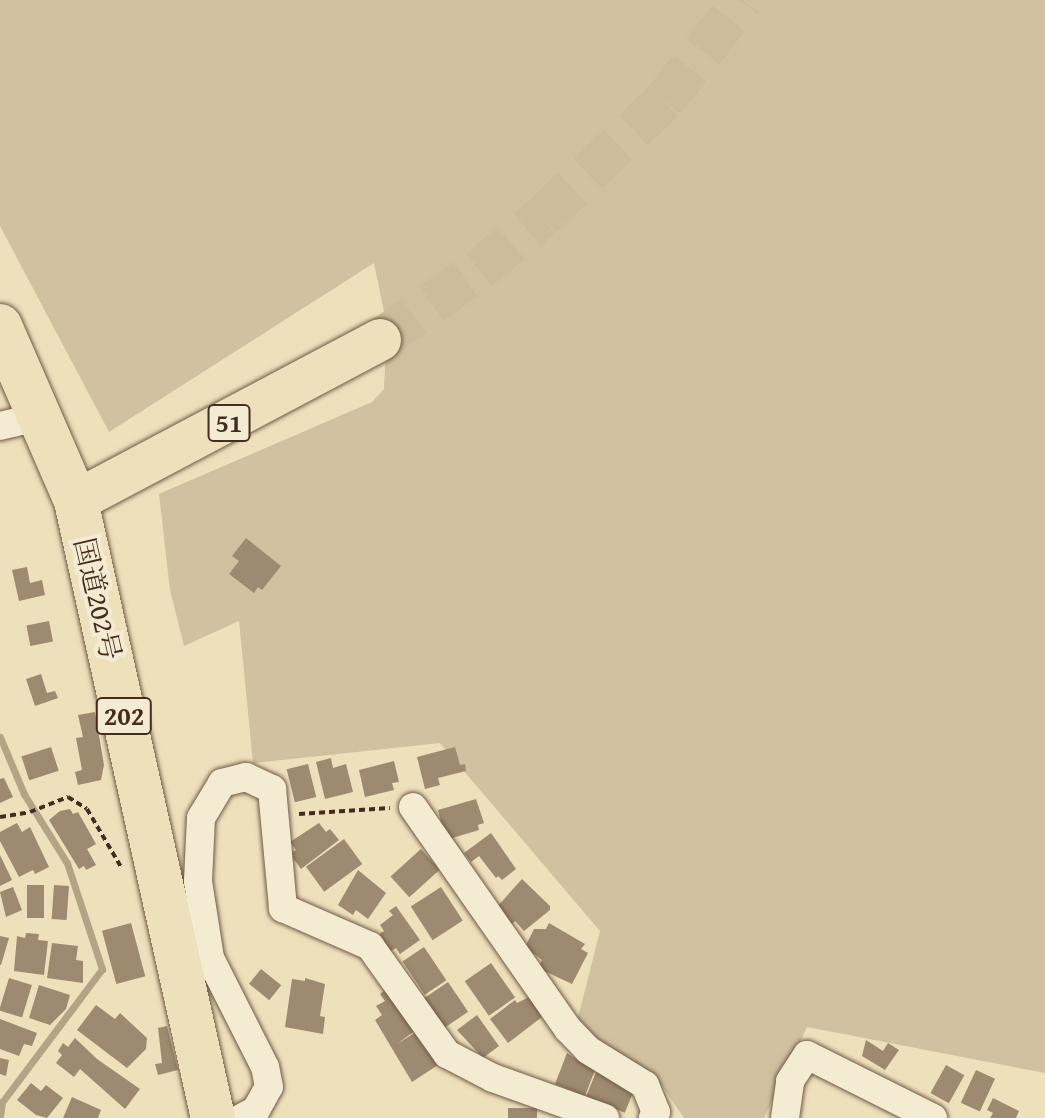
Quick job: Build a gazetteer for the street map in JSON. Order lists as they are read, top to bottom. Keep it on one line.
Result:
{"streets":{"highway":["国道202号","202"],"main road":["51"]},"crossings":[["51","国道202号"]]}
